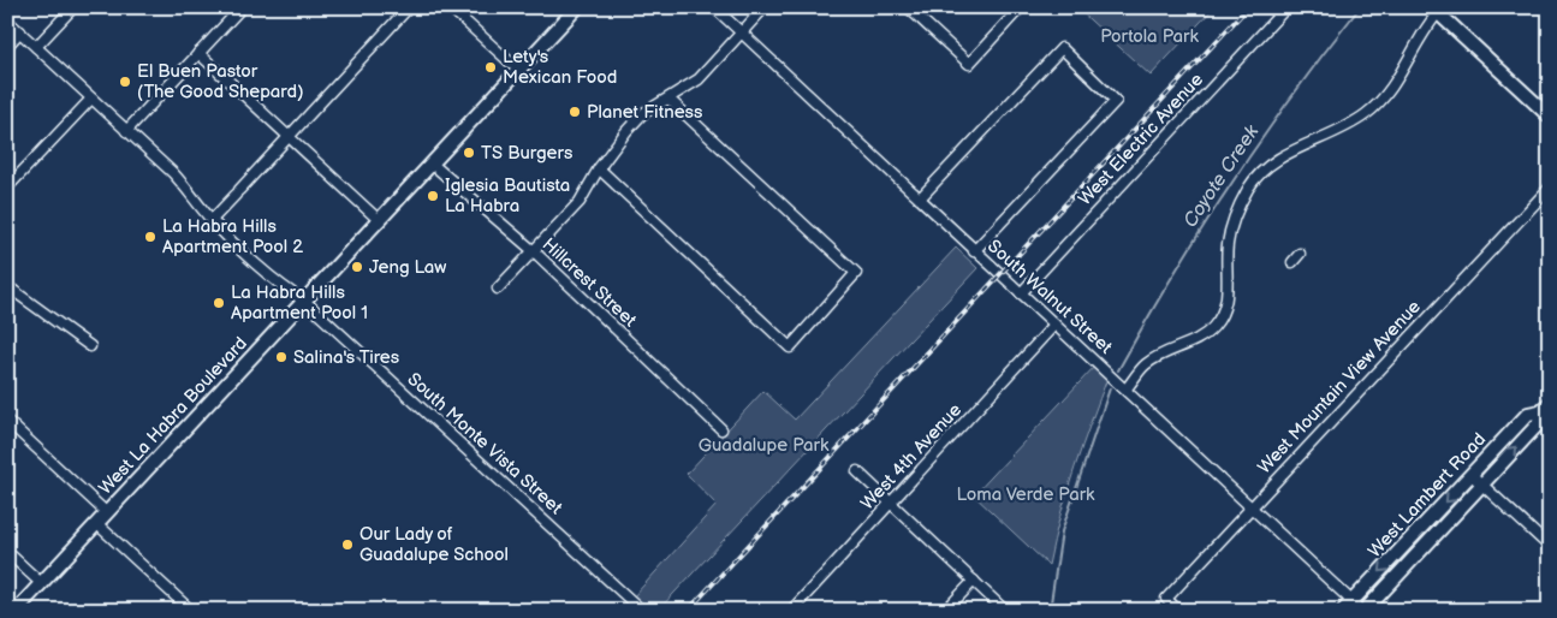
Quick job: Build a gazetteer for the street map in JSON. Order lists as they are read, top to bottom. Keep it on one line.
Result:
{"streets":{"main road":["West La Habra Boulevard","West Lambert Road"],"street":["West Electric Avenue","Hillcrest Street","South Walnut Street","West Mountain View Avenue","South Monte Vista Street","West 4th Avenue"]},"crossings":[["West Electric Avenue","South Walnut Street"],["Hillcrest Street","West La Habra Boulevard"],["South Walnut Street","West Mountain View Avenue"],["South Walnut Street","West 4th Avenue"],["South Walnut Street","West Lambert Road"],["West La Habra Boulevard","South Monte Vista Street"]],"water":["Coyote Creek"],"parks":["Portola Park","Guadalupe Park","Loma Verde Park"],"places":["Lety's Mexican Food","El Buen Pastor (The Good Shepard)","Planet Fitness","TS Burgers","Iglesia Bautista La Habra","La Habra Hills Apartment Pool 2","Jeng Law","La Habra Hills Apartment Pool 1","Salina's Tires","Our Lady of Guadalupe School"]}
